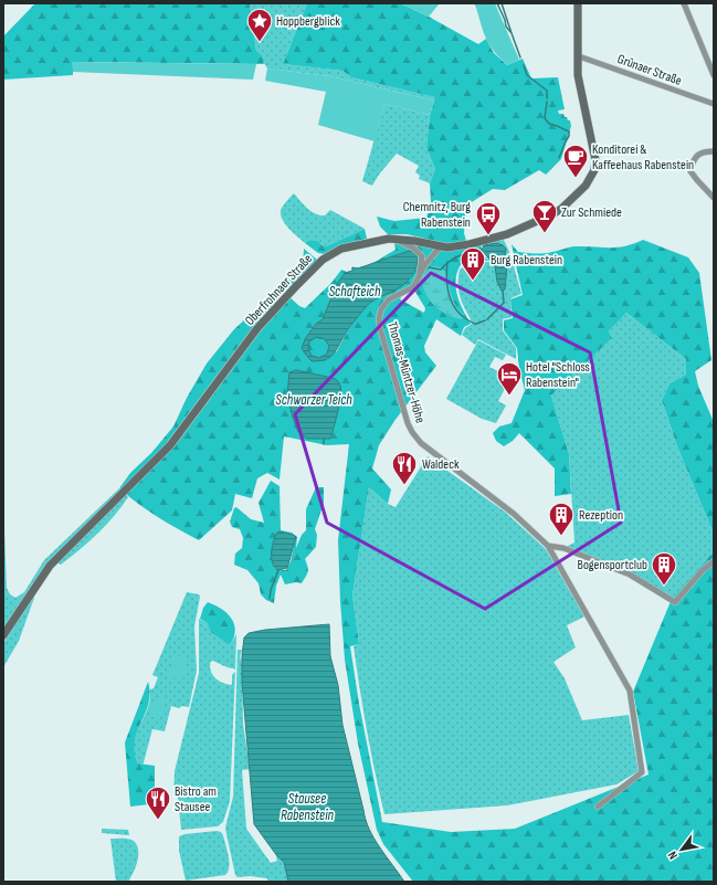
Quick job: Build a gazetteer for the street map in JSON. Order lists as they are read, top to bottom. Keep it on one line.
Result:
{"streets":{"main road":["Oberfrohnaer Straße"],"street":["Grünaer Straße","Thomas-Müntzer-Höhe"]},"crossings":[["Grünaer Straße","Oberfrohnaer Straße"],["Oberfrohnaer Straße","Thomas-Müntzer-Höhe"]],"water":["Schafteich","Schwarzer Teich","Stausee Rabenstein"],"places":{"place":["Hoppbergblick"],"cafe":["Konditorei & Kaffeehaus Rabenstein"],"bar":["Zur Schmiede"],"bus stop":["Chemnitz, Burg Rabenstein"],"building":["Burg Rabenstein","Rezeption","Bogensportclub"],"hotel":["Hotel \"Schloss Rabenstein\""],"restaurant":["Waldeck","Bistro am Stausee"]},"north":"bottom left"}
